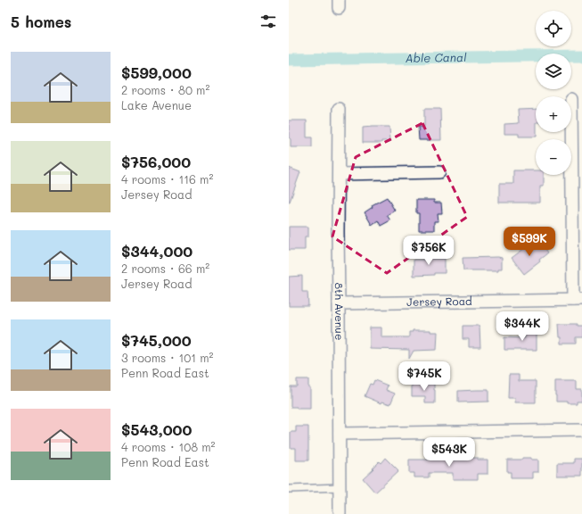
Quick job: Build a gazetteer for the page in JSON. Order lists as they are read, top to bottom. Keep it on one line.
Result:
{"streets":{"street":["Jersey Road","8th Avenue"]},"crossings":[["Jersey Road","8th Avenue"]],"water":["Able Canal"],"page":{"heading":"5 homes","map_buttons":["+","−"],"list":[{"name":"$599,000","note":"2 rooms · 80 m² · Lake Avenue"},{"name":"$756,000","note":"4 rooms · 116 m² · Jersey Road"},{"name":"$344,000","note":"2 rooms · 66 m² · Jersey Road"},{"name":"$745,000","note":"3 rooms · 101 m² · Penn Road East"},{"name":"$543,000","note":"4 rooms · 108 m² · Penn Road East"}],"price":["$599K","$756K","$344K","$745K","$543K"]}}
